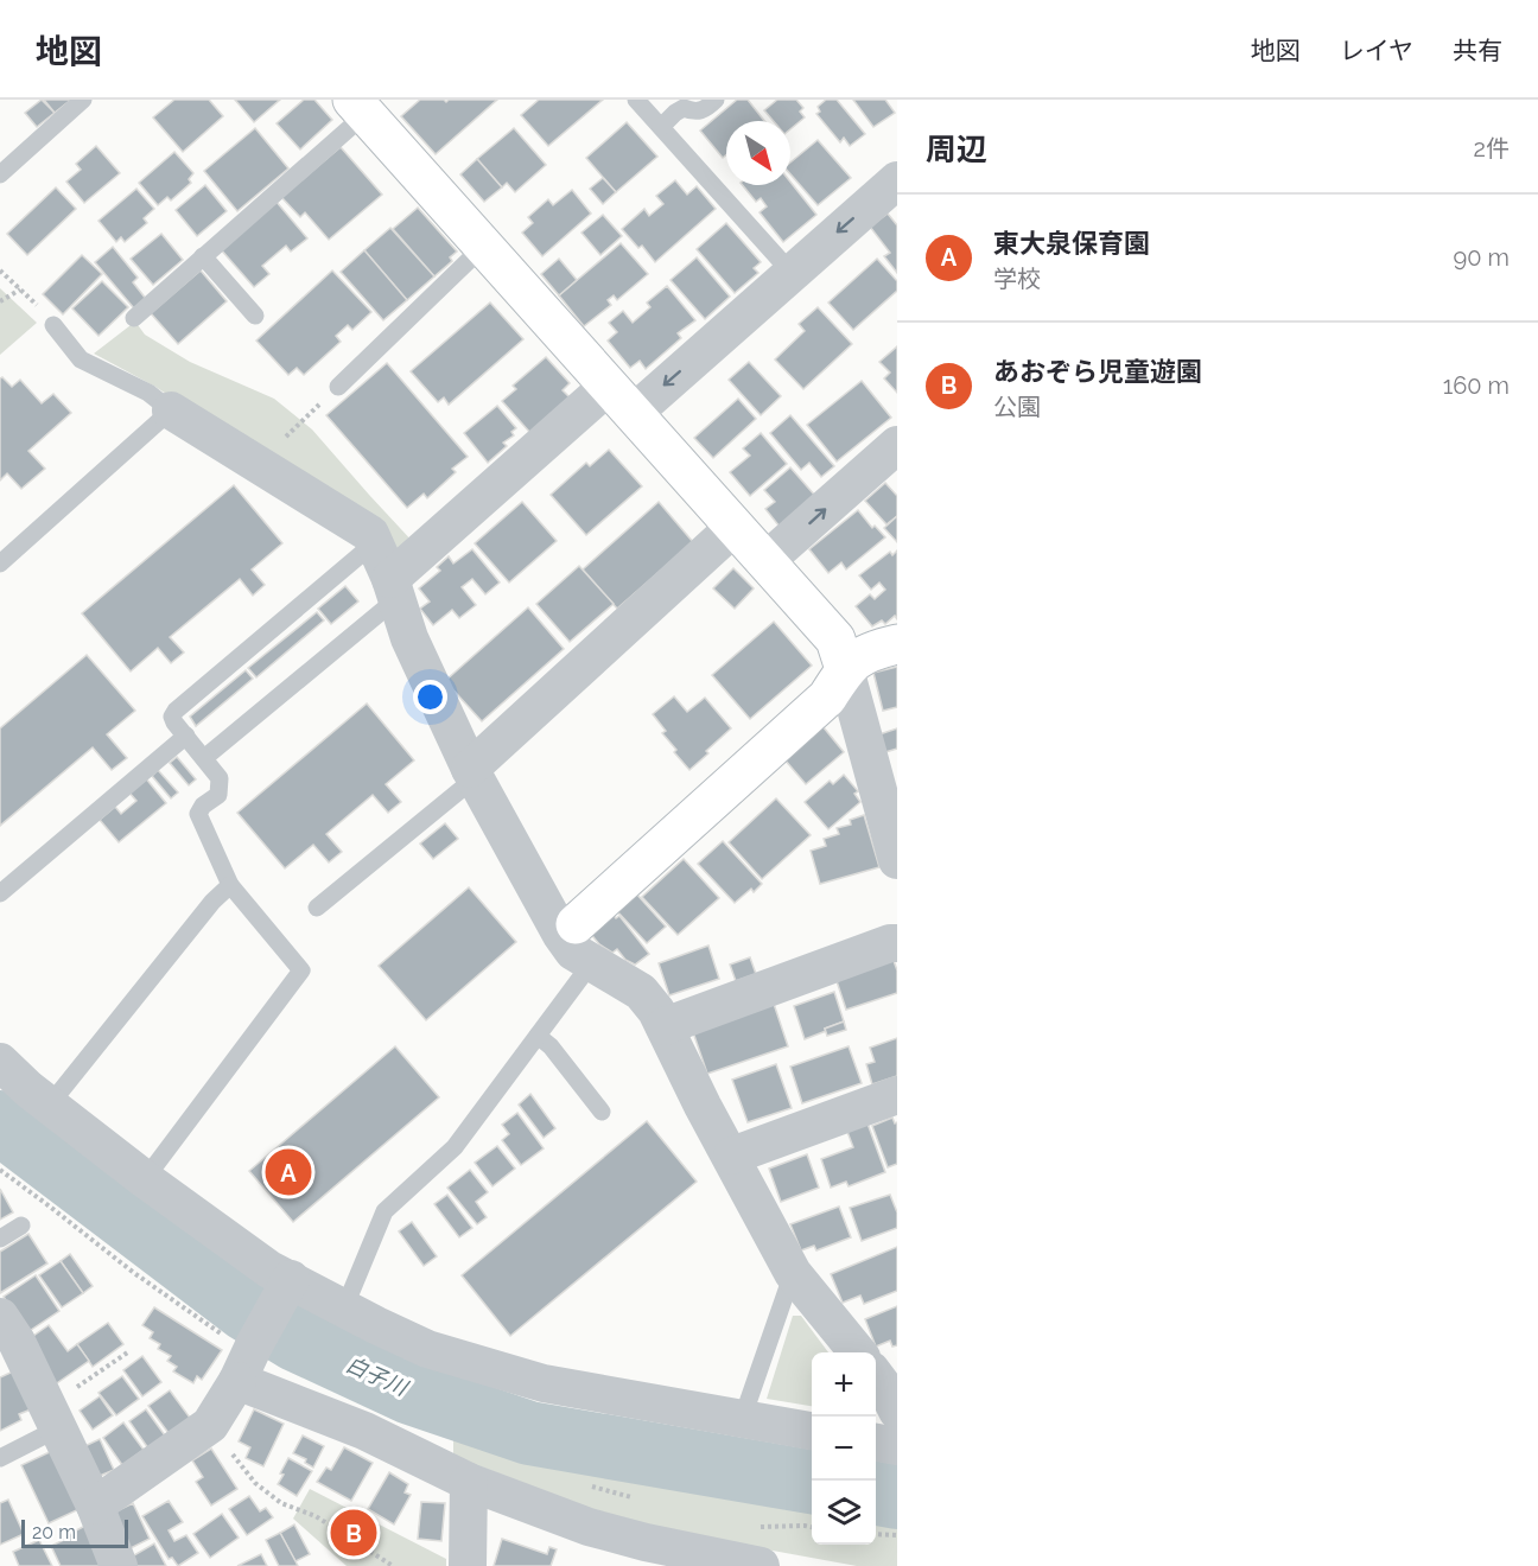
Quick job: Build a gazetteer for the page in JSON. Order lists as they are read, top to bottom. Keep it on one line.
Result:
{"water":["白子川"],"scale_bar":"20 m","north":"bottom right","page":{"header":"地図","nav":["地図","レイヤ","共有"],"heading":["周辺","2件"],"list":[{"mark":"A","name":"東大泉保育園","note":"学校","value":"90 m"},{"mark":"B","name":"あおぞら児童遊園","note":"公園","value":"160 m"}],"pins":["A","B"],"map_buttons":["+","−"],"scale":"20 m"}}
